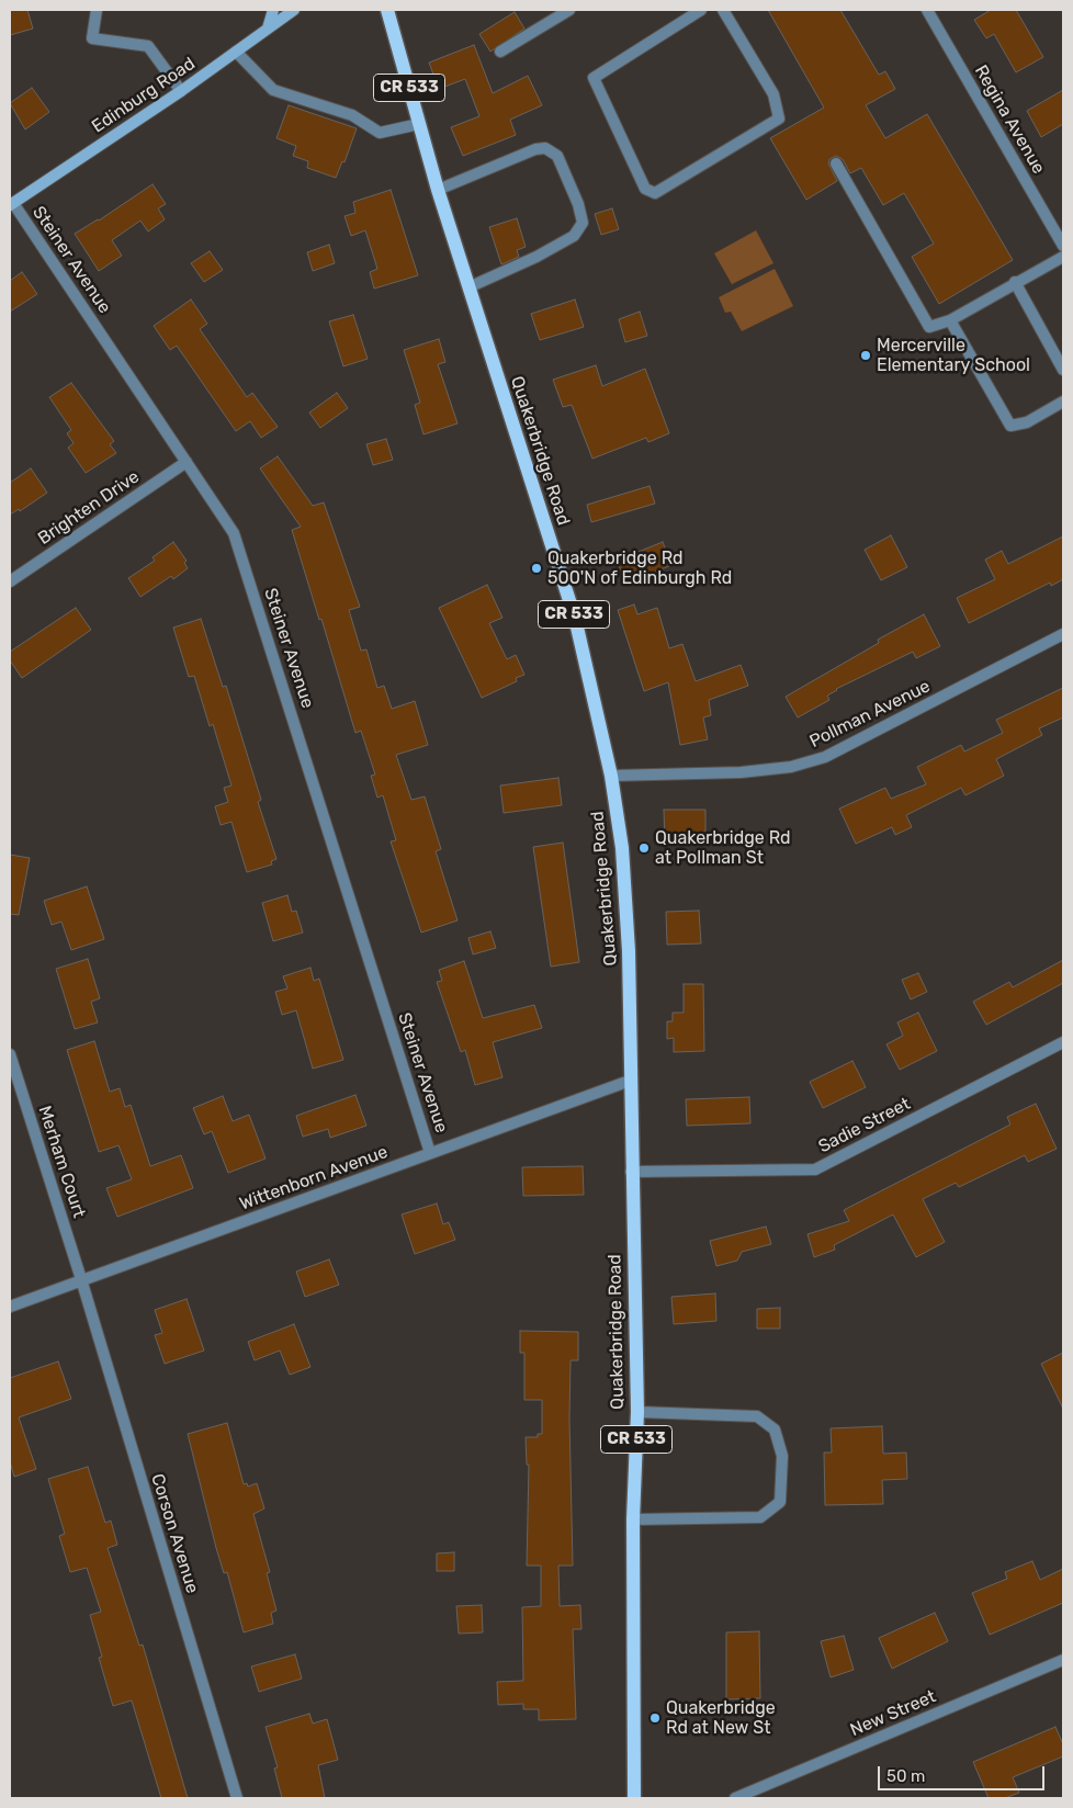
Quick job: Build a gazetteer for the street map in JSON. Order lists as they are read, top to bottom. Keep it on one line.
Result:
{"streets":{"main road":["CR 533","Edinburg Road","Quakerbridge Road"],"street":["Regina Avenue","Steiner Avenue","Brighten Drive","Pollman Avenue","Sadie Street","Merham Court","Wittenborn Avenue","Corson Avenue","New Street"]},"crossings":[["Edinburg Road","Steiner Avenue"],["Steiner Avenue","Brighten Drive"],["Steiner Avenue","Wittenborn Avenue"],["Quakerbridge Road","Pollman Avenue"],["Quakerbridge Road","Sadie Street"],["Quakerbridge Road","Wittenborn Avenue"],["Merham Court","Wittenborn Avenue"],["Merham Court","Corson Avenue"],["Wittenborn Avenue","Corson Avenue"]],"places":["Mercerville Elementary School","Quakerbridge Rd 500'N of Edinburgh Rd","Quakerbridge Rd at Pollman St","Quakerbridge Rd at New St"],"scale_bar":"50 m"}
